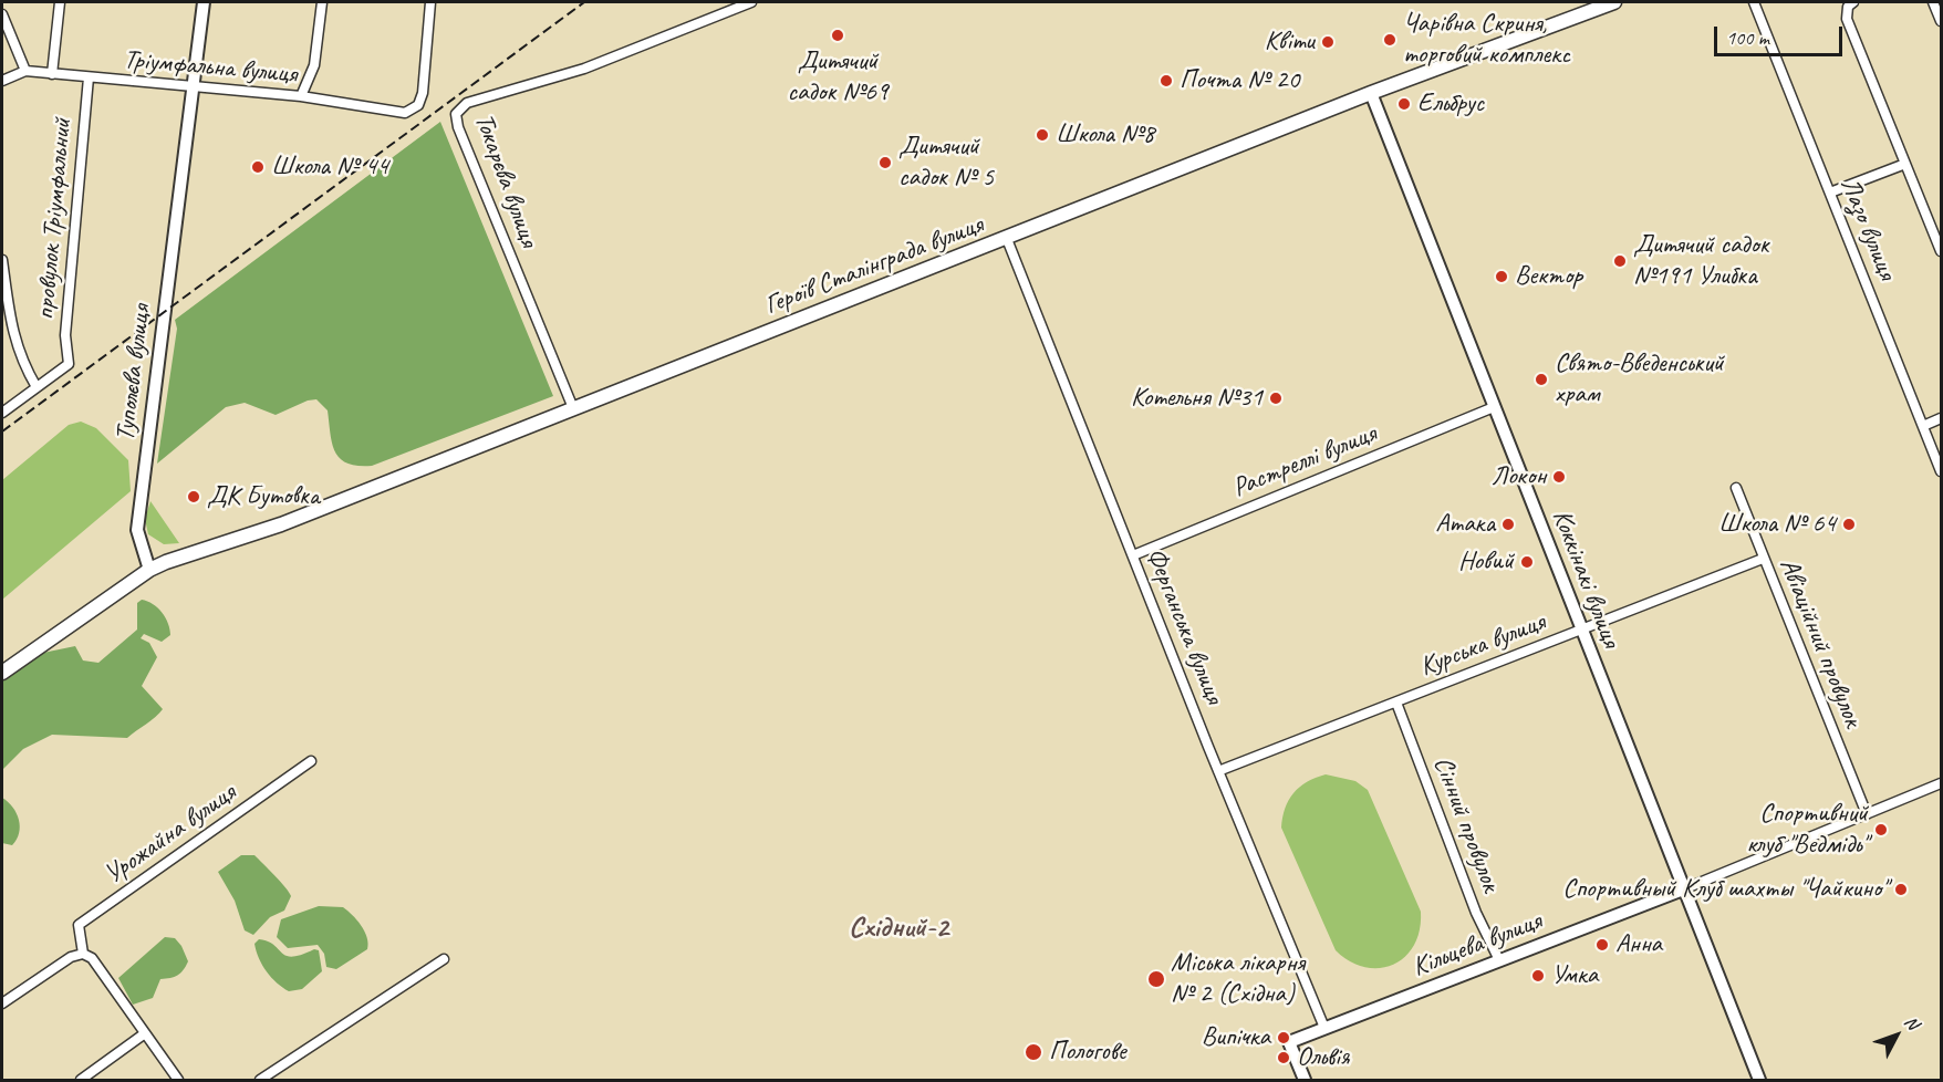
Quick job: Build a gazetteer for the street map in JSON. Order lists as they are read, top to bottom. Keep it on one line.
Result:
{"streets":{"main road":["Героїв Сталінграда вулиця"],"street":["Тріумфальна вулиця","Токарєва вулиця","провулок Тріумфальний","Лазо вулиця","Туполєва вулиця","Растреллі вулиця","Коккінакі вулиця","Ферганська вулиця","Авіаційний провулок","Курська вулиця","Сінний провулок","Урожайна вулиця","Кільцева вулиця"]},"crossings":[["Тріумфальна вулиця","провулок Тріумфальний"],["Тріумфальна вулиця","Туполєва вулиця"],["Токарєва вулиця","Героїв Сталінграда вулиця"],["Героїв Сталінграда вулиця","Туполєва вулиця"],["Героїв Сталінграда вулиця","Коккінакі вулиця"],["Героїв Сталінграда вулиця","Ферганська вулиця"],["Растреллі вулиця","Коккінакі вулиця"],["Растреллі вулиця","Ферганська вулиця"],["Коккінакі вулиця","Курська вулиця"],["Коккінакі вулиця","Кільцева вулиця"],["Ферганська вулиця","Курська вулиця"],["Ферганська вулиця","Кільцева вулиця"],["Авіаційний провулок","Курська вулиця"],["Авіаційний провулок","Кільцева вулиця"],["Курська вулиця","Сінний провулок"],["Сінний провулок","Кільцева вулиця"]],"districts":["Східний-2"],"places":["Дитячий садок №69","Чарівна Скриня, торговий комплекс","Квіти","Почта № 20","Ельбрус","Школа №8","Дитячий садок № 5","Школа № 44","Дитячий садок №191 Улибка","Вектор","Свято-Введенський храм","Котельня №31","Локон","ДК Бутовка","Атака","Школа № 64","Новий","Спортивний клуб \"Ведмідь\"","Спортивный Клуб шахты \"Чайкино\"","Анна","Умка","Міська лікарня № 2 (Східна)","Випічка","Пологове","Ольвія"],"scale_bar":"100 m","north":"top right"}
